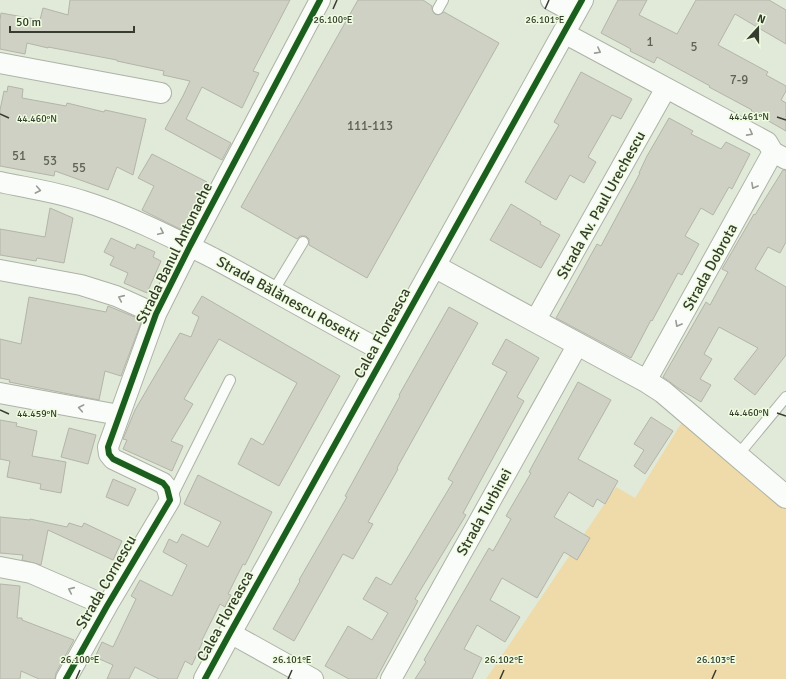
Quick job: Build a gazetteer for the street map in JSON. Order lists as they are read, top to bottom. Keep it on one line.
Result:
{"streets":{"street":["Strada Av. Paul Urechescu","Strada Banul Antonache","Strada Dobrota","Strada Bălănescu Rosetti","Calea Floreasca","Strada Turbinei","Strada Cornescu"]},"crossings":[["Strada Banul Antonache","Strada Bălănescu Rosetti"],["Strada Banul Antonache","Strada Cornescu"],["Strada Bălănescu Rosetti","Calea Floreasca"]],"one_way":["Strada Dobrota"],"house_numbers":["1","5","7-9","111-113","51","53","55"],"scale_bar":"50 m","north":"top","coordinates":["26.100°E","26.101°E","44.461°N","44.460°N","44.459°N","26.102°E","26.103°E"]}
